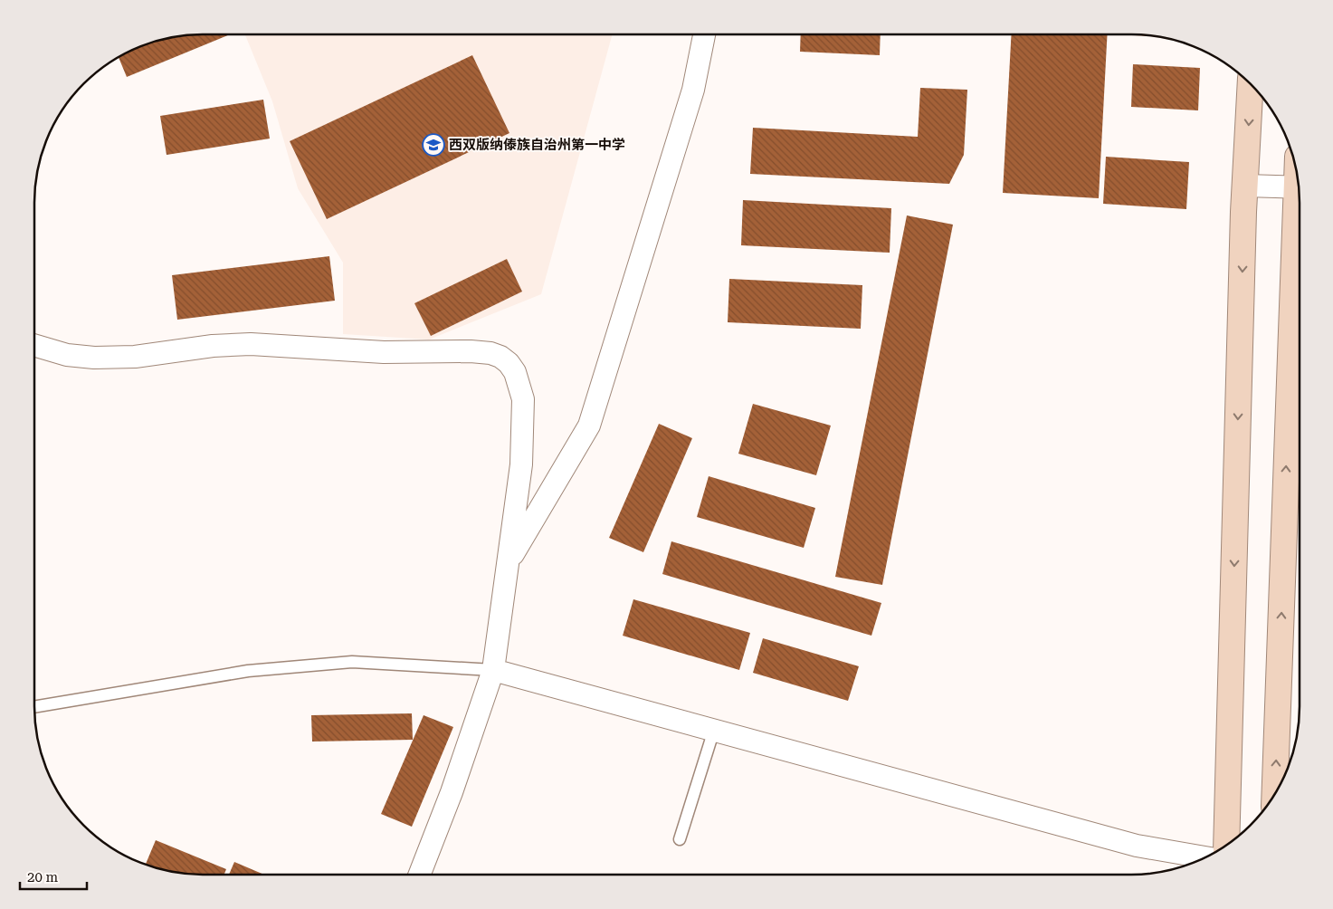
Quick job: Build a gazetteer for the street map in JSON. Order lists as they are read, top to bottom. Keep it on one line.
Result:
{"places":{"school or university":["西双版纳傣族自治州第一中学"]},"scale_bar":"20 m"}
